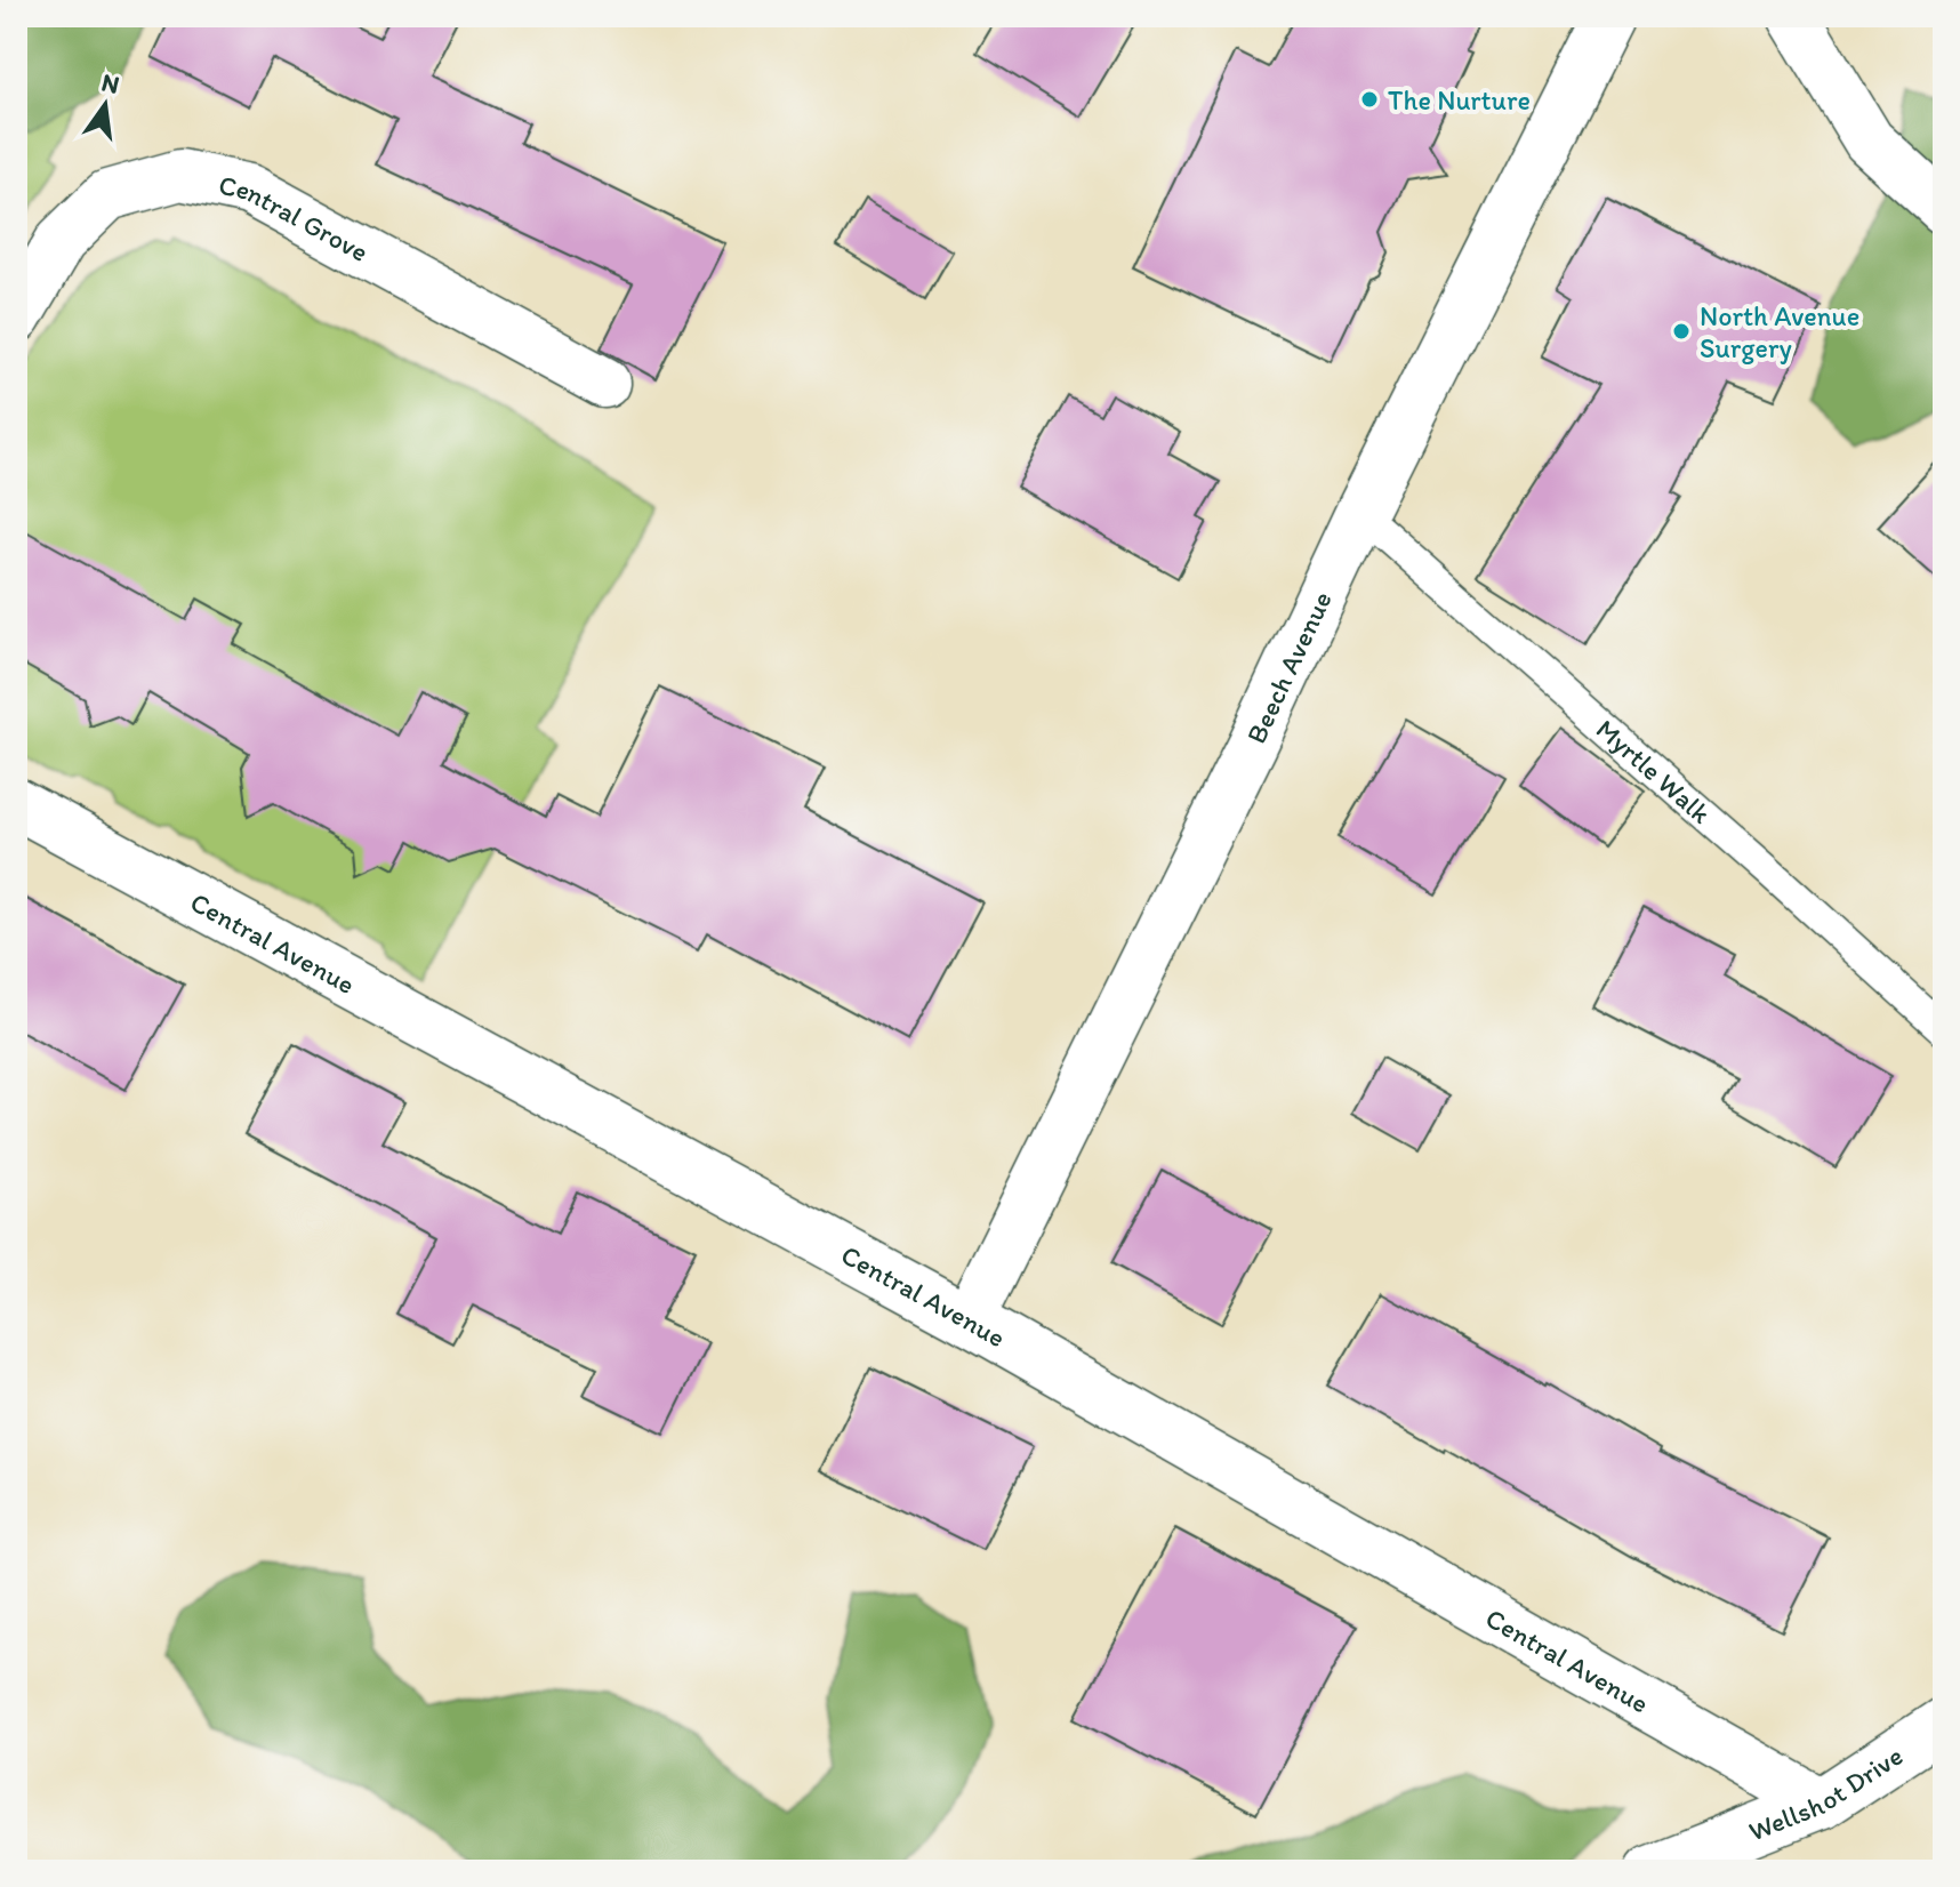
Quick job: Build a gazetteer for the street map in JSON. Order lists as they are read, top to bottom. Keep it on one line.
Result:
{"streets":{"street":["Central Grove","Beech Avenue","Central Avenue","Wellshot Drive"],"lane":["Myrtle Walk"]},"crossings":[["Beech Avenue","Myrtle Walk"],["Beech Avenue","Central Avenue"],["Central Avenue","Wellshot Drive"]],"places":["The Nurture","North Avenue Surgery"],"north":"top"}
